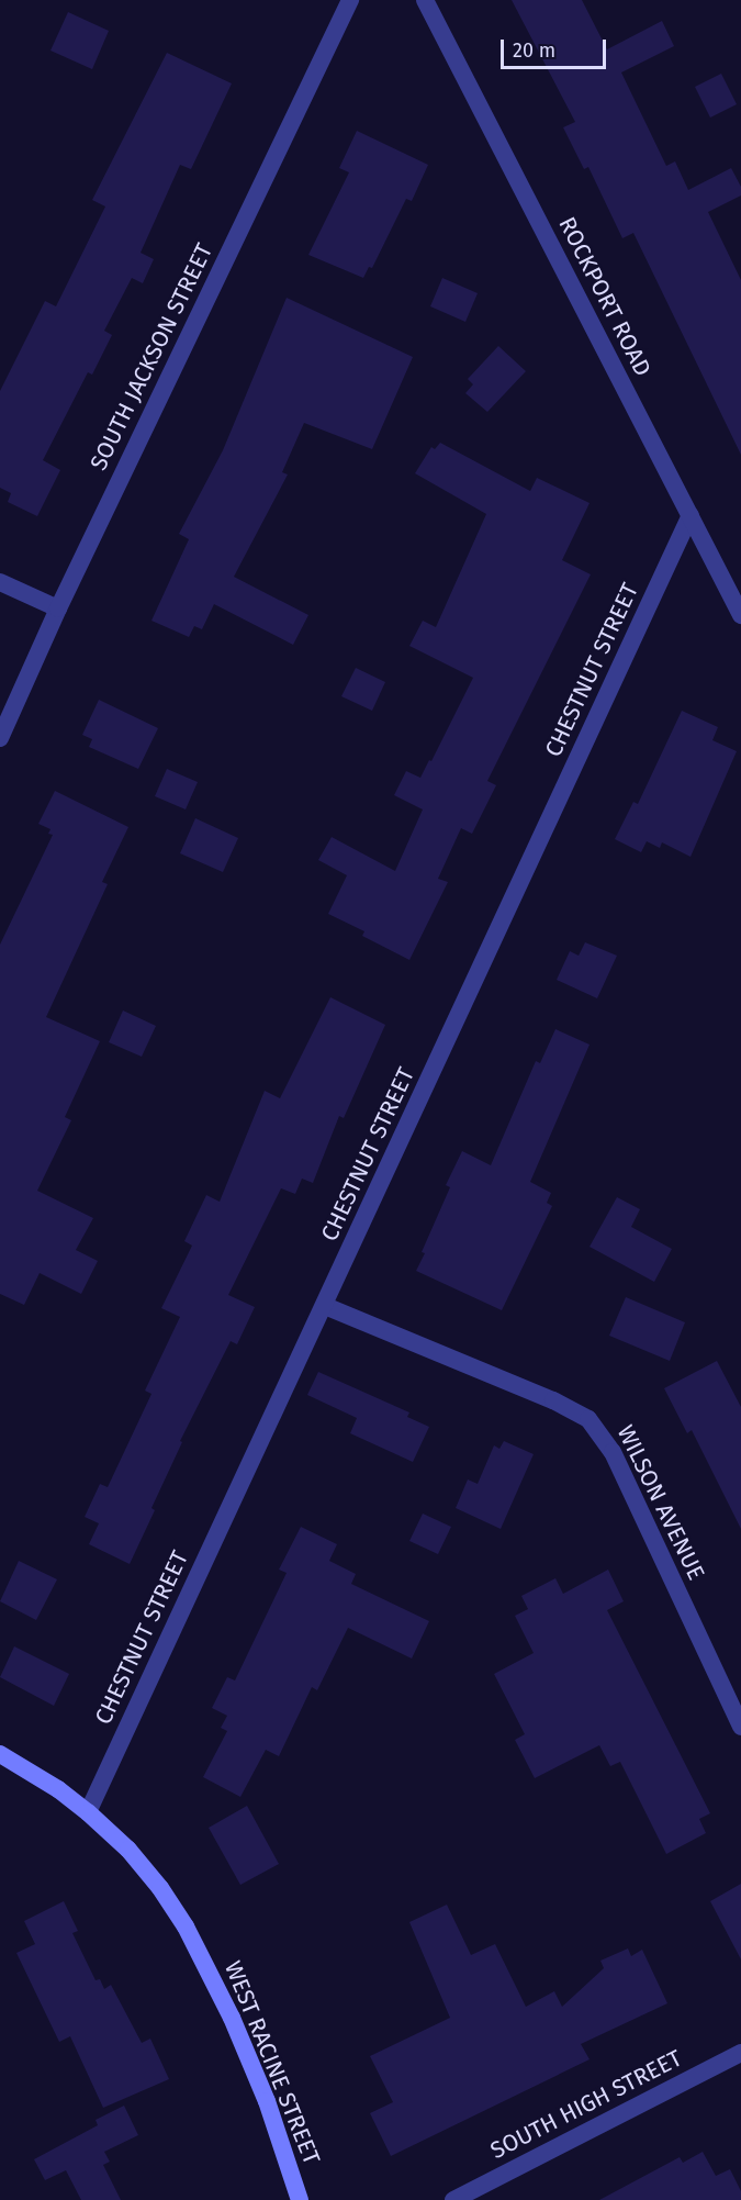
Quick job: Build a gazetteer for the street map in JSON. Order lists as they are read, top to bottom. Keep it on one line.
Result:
{"streets":{"main road":["WEST RACINE STREET"],"street":["ROCKPORT ROAD","SOUTH JACKSON STREET","CHESTNUT STREET","WILSON AVENUE","SOUTH HIGH STREET"]},"crossings":[["ROCKPORT ROAD","CHESTNUT STREET"],["CHESTNUT STREET","WILSON AVENUE"],["CHESTNUT STREET","WEST RACINE STREET"]],"scale_bar":"20 m"}
